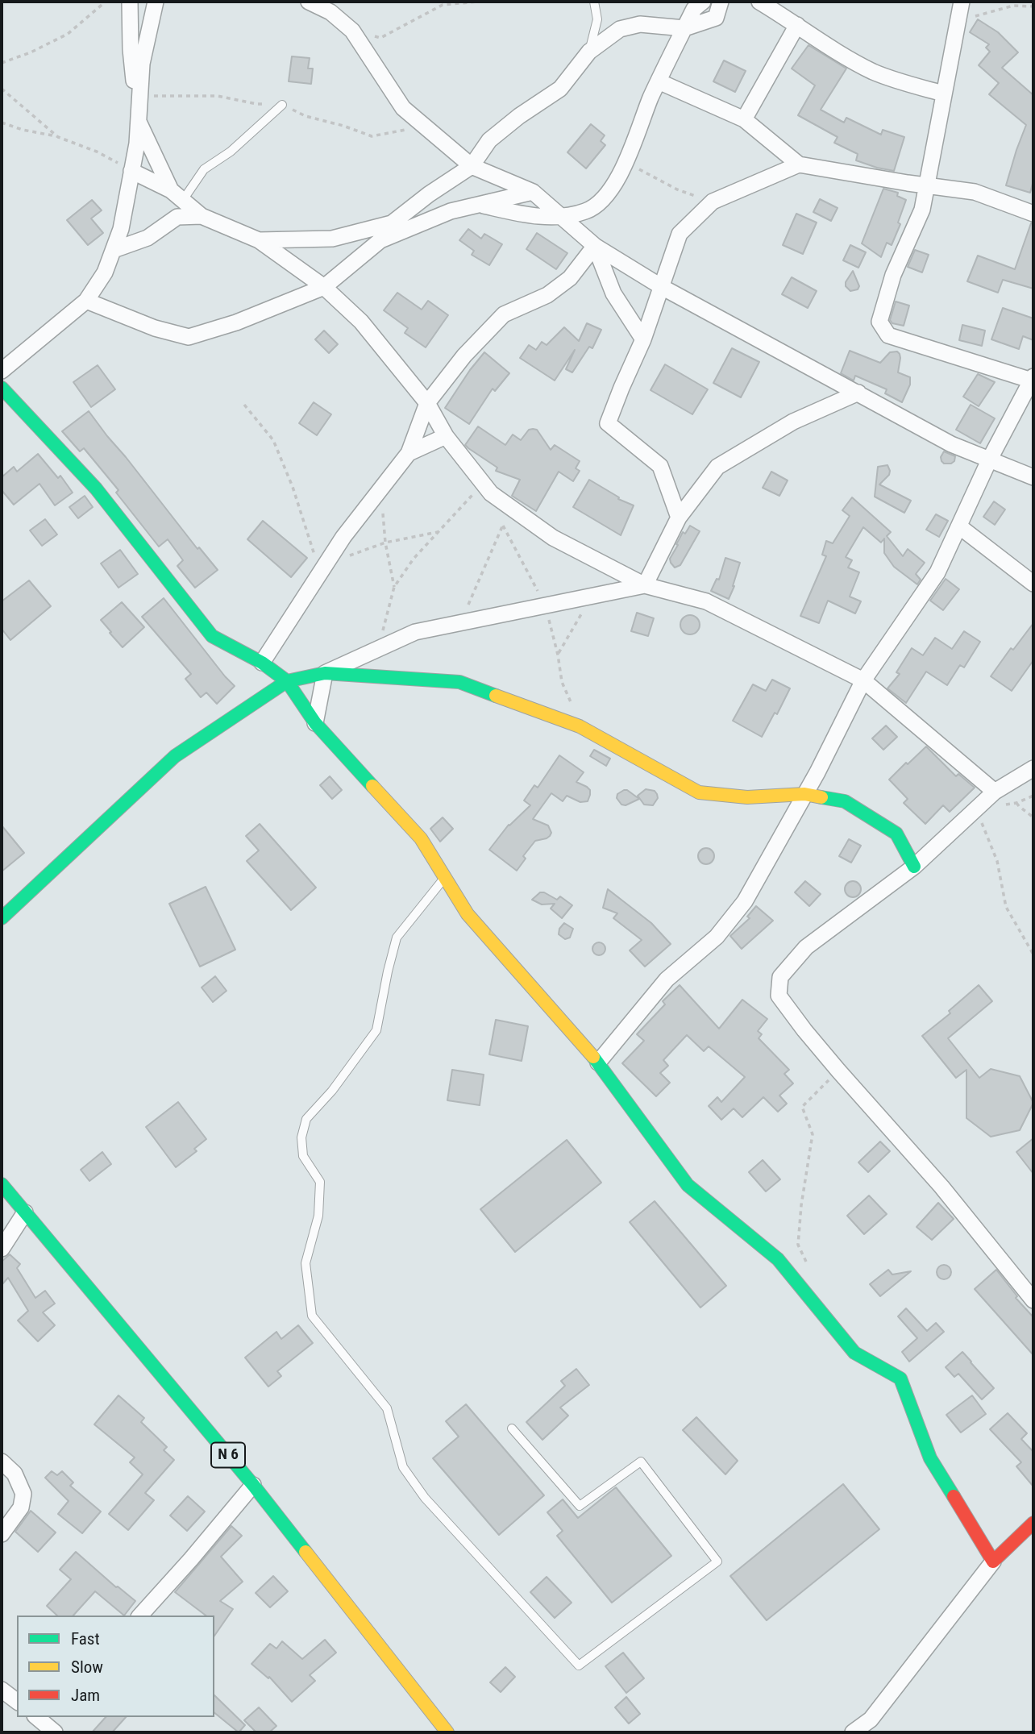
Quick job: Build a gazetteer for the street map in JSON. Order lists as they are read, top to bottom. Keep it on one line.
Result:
{"streets":{"street":["N 6"]},"legend":["Fast","Slow","Jam"]}
